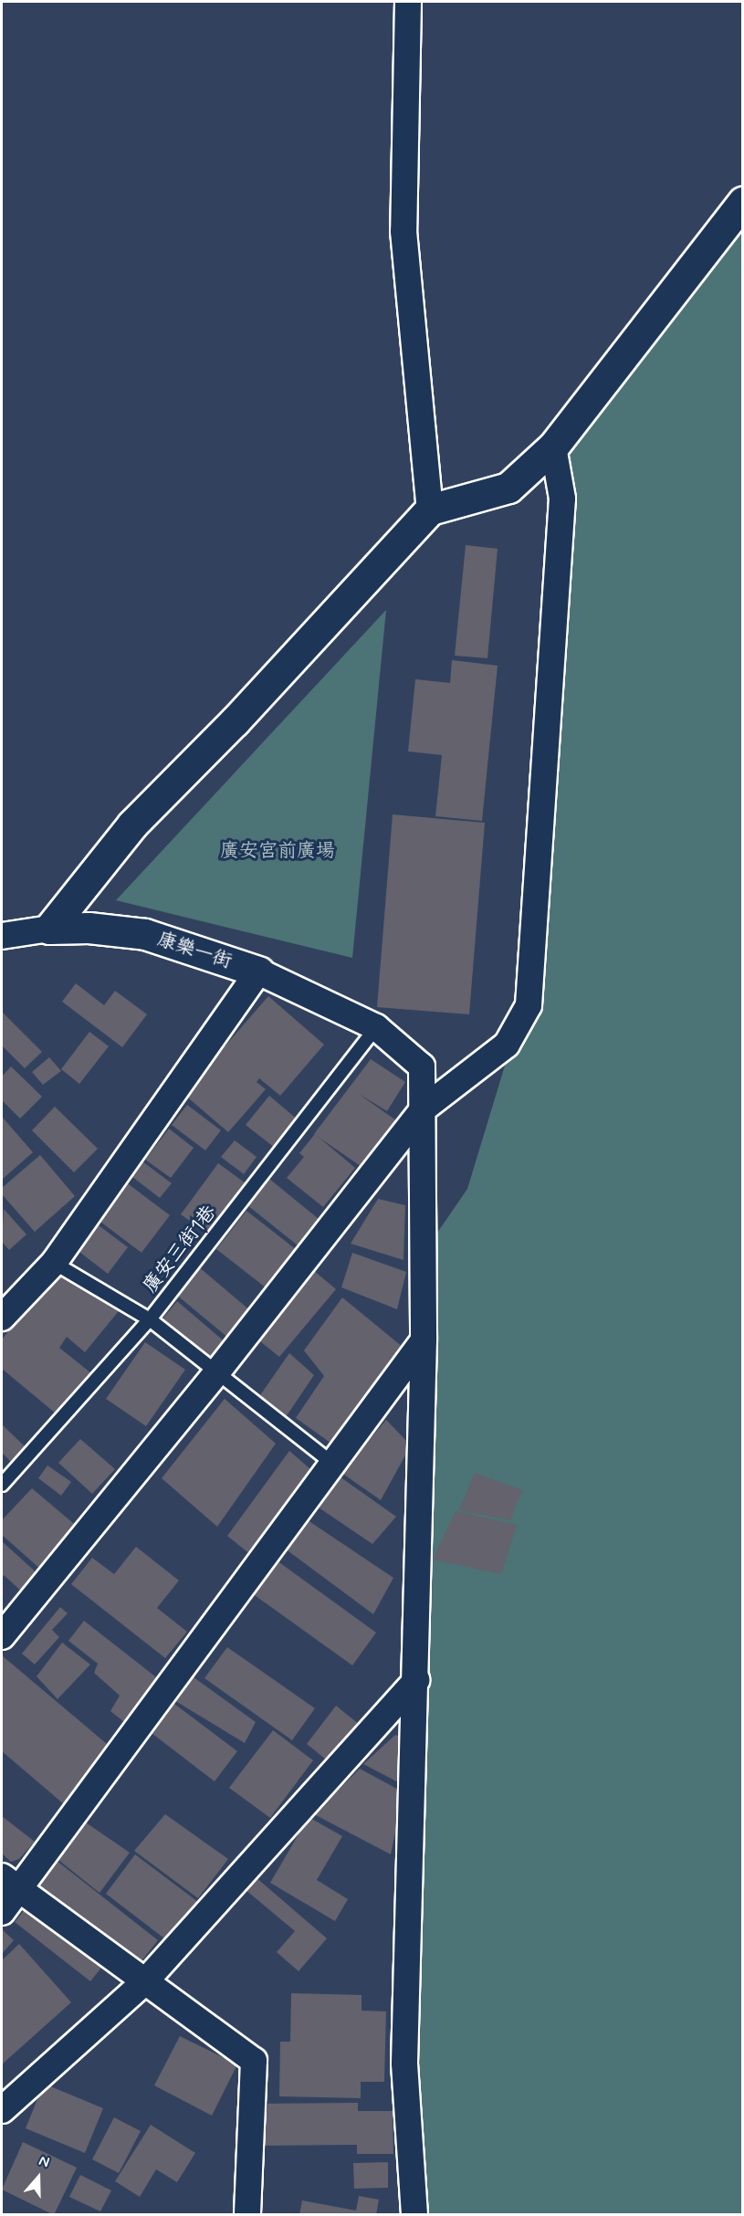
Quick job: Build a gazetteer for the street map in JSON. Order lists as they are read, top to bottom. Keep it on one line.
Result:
{"streets":{"street":["康樂一街"],"lane":["廣安三街1巷"]},"crossings":[["康樂一街","廣安三街1巷"]],"parks":["廣安宮前廣場"],"north":"top"}
